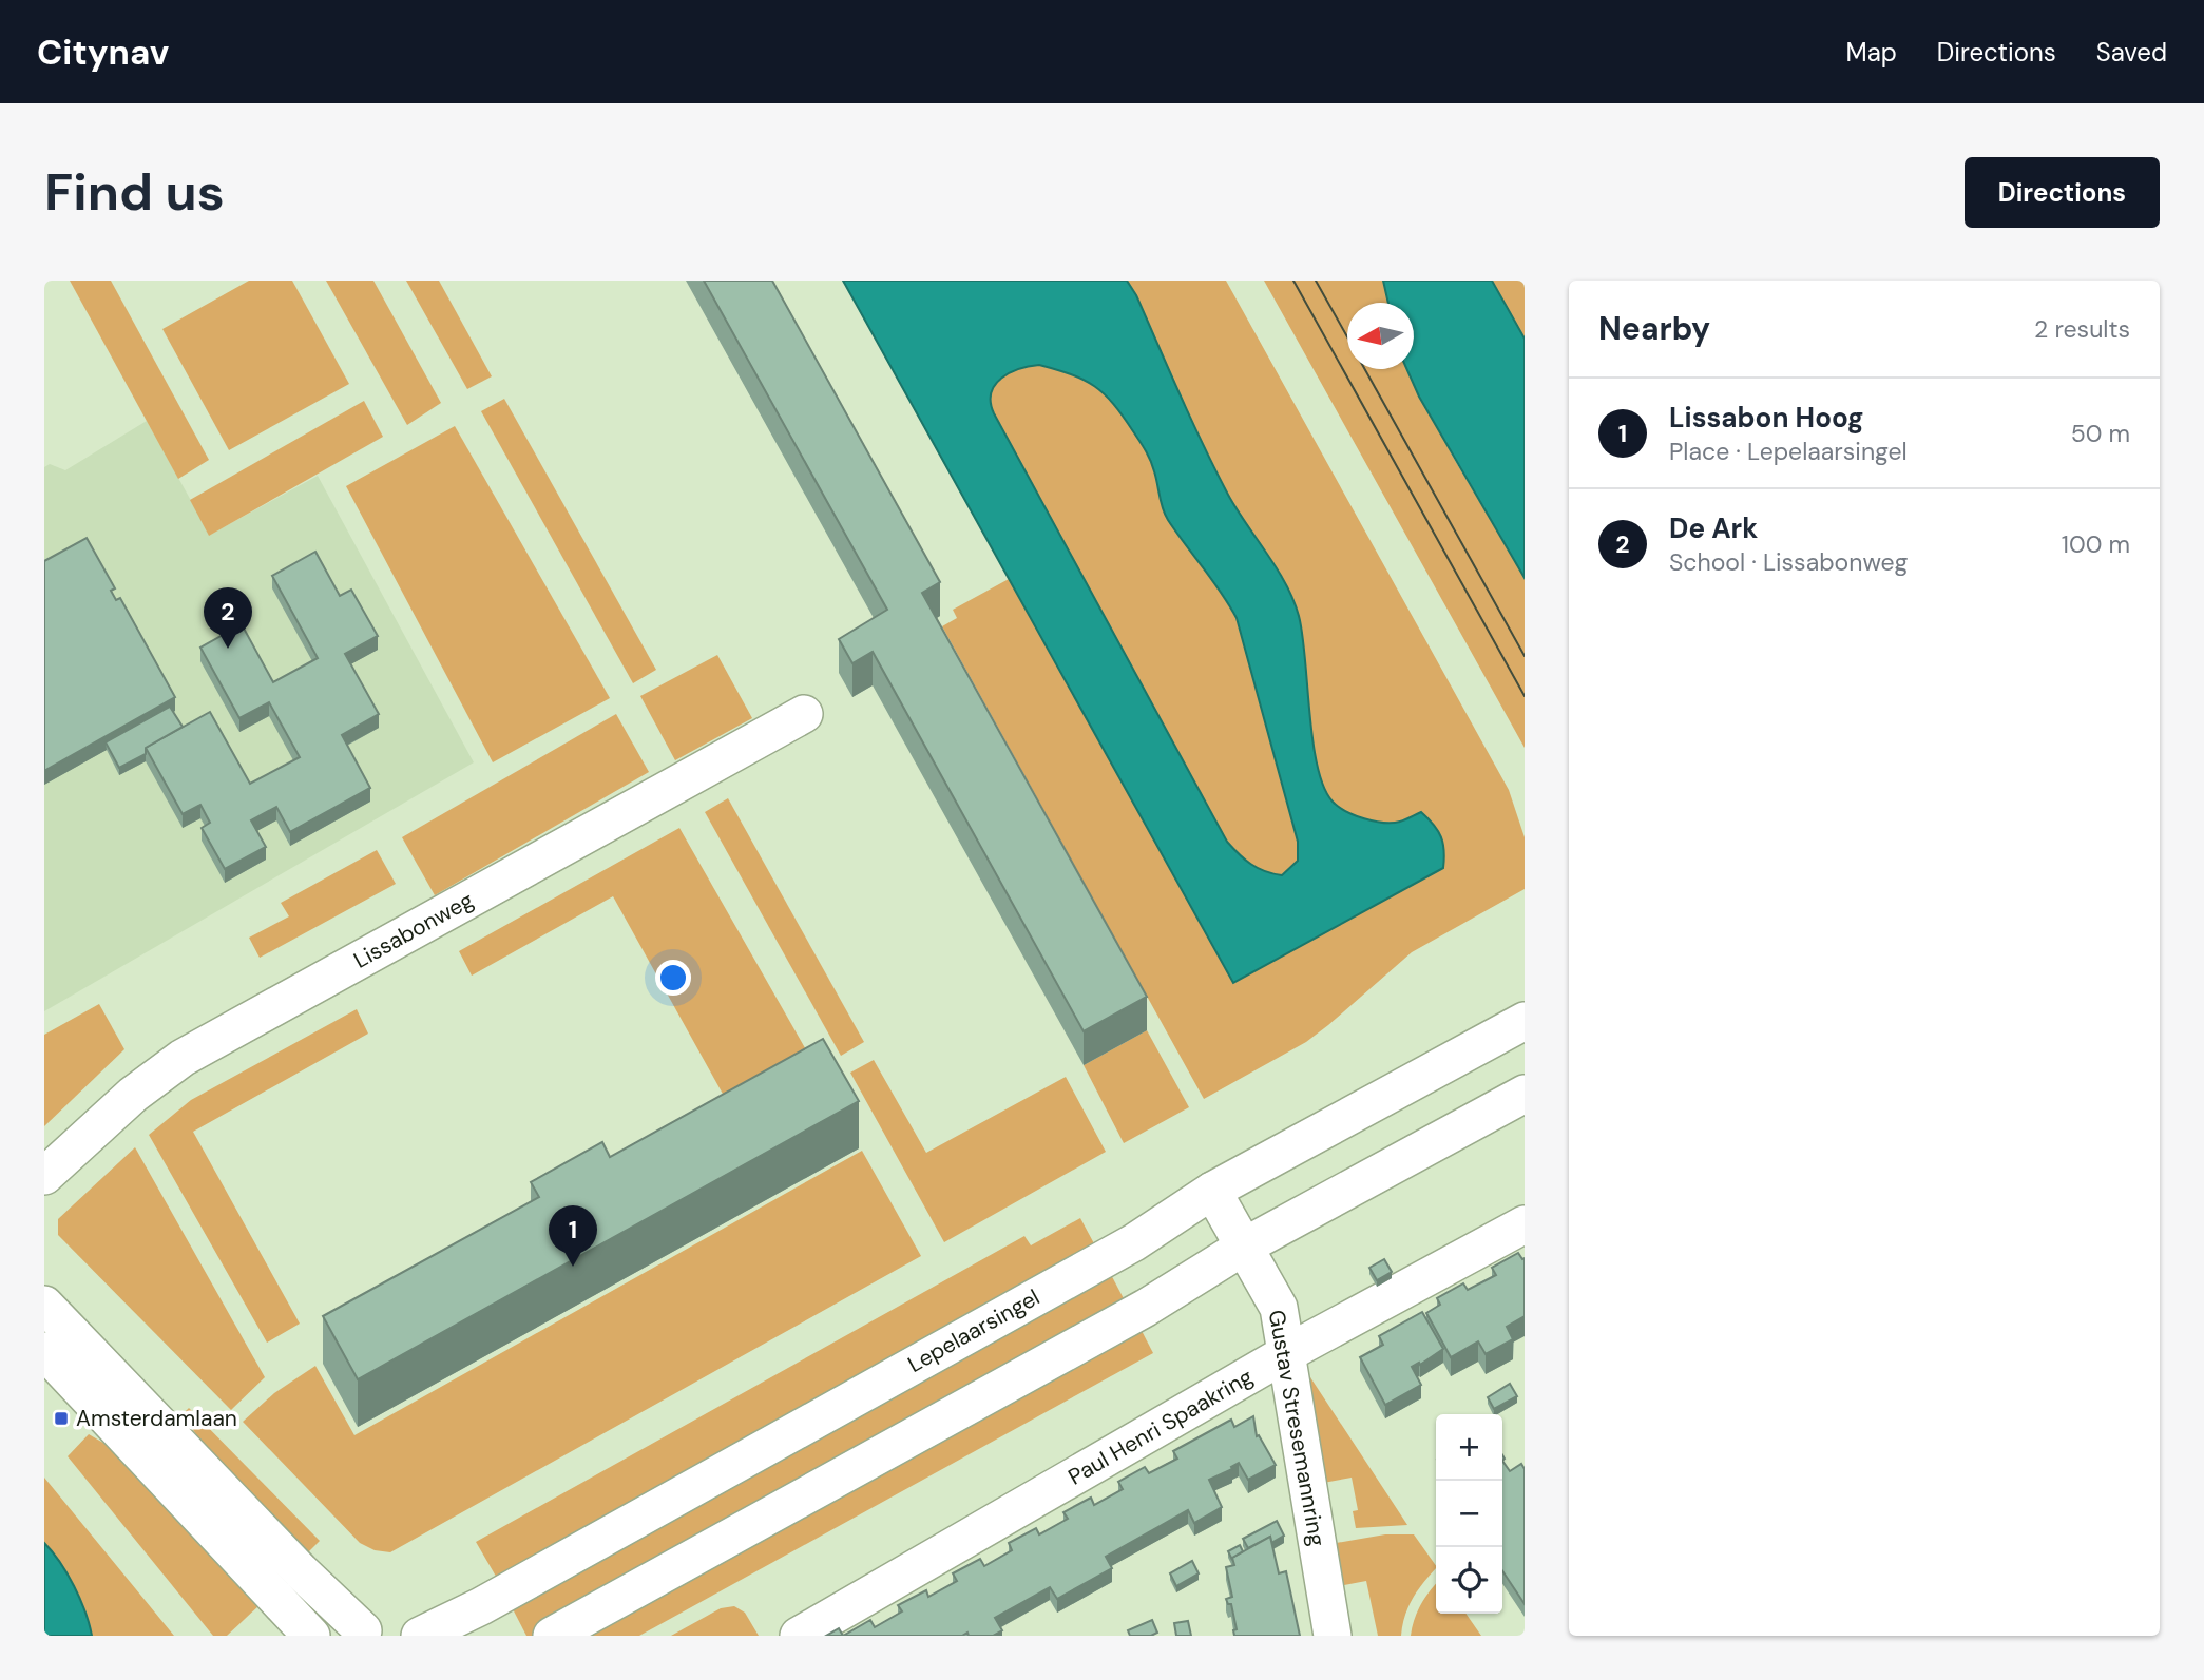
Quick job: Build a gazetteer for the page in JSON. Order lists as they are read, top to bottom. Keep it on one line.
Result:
{"streets":{"street":["Lissabonweg","Lepelaarsingel","Paul Henri Spaakring","Gustav Stresemannring"]},"crossings":[["Lepelaarsingel","Gustav Stresemannring"],["Paul Henri Spaakring","Gustav Stresemannring"]],"places":{"transit":["Amsterdamlaan"]},"north":"left","page":{"header":"Citynav","nav":["Map","Directions","Saved"],"buttons":"Directions","title":"Find us","heading":["Nearby","2 results"],"list":[{"mark":"1","name":"Lissabon Hoog","note":"Place · Lepelaarsingel","value":"50 m"},{"mark":"2","name":"De Ark","note":"School · Lissabonweg","value":"100 m"}],"pins":["2","1"],"map_buttons":["+","−"]}}
